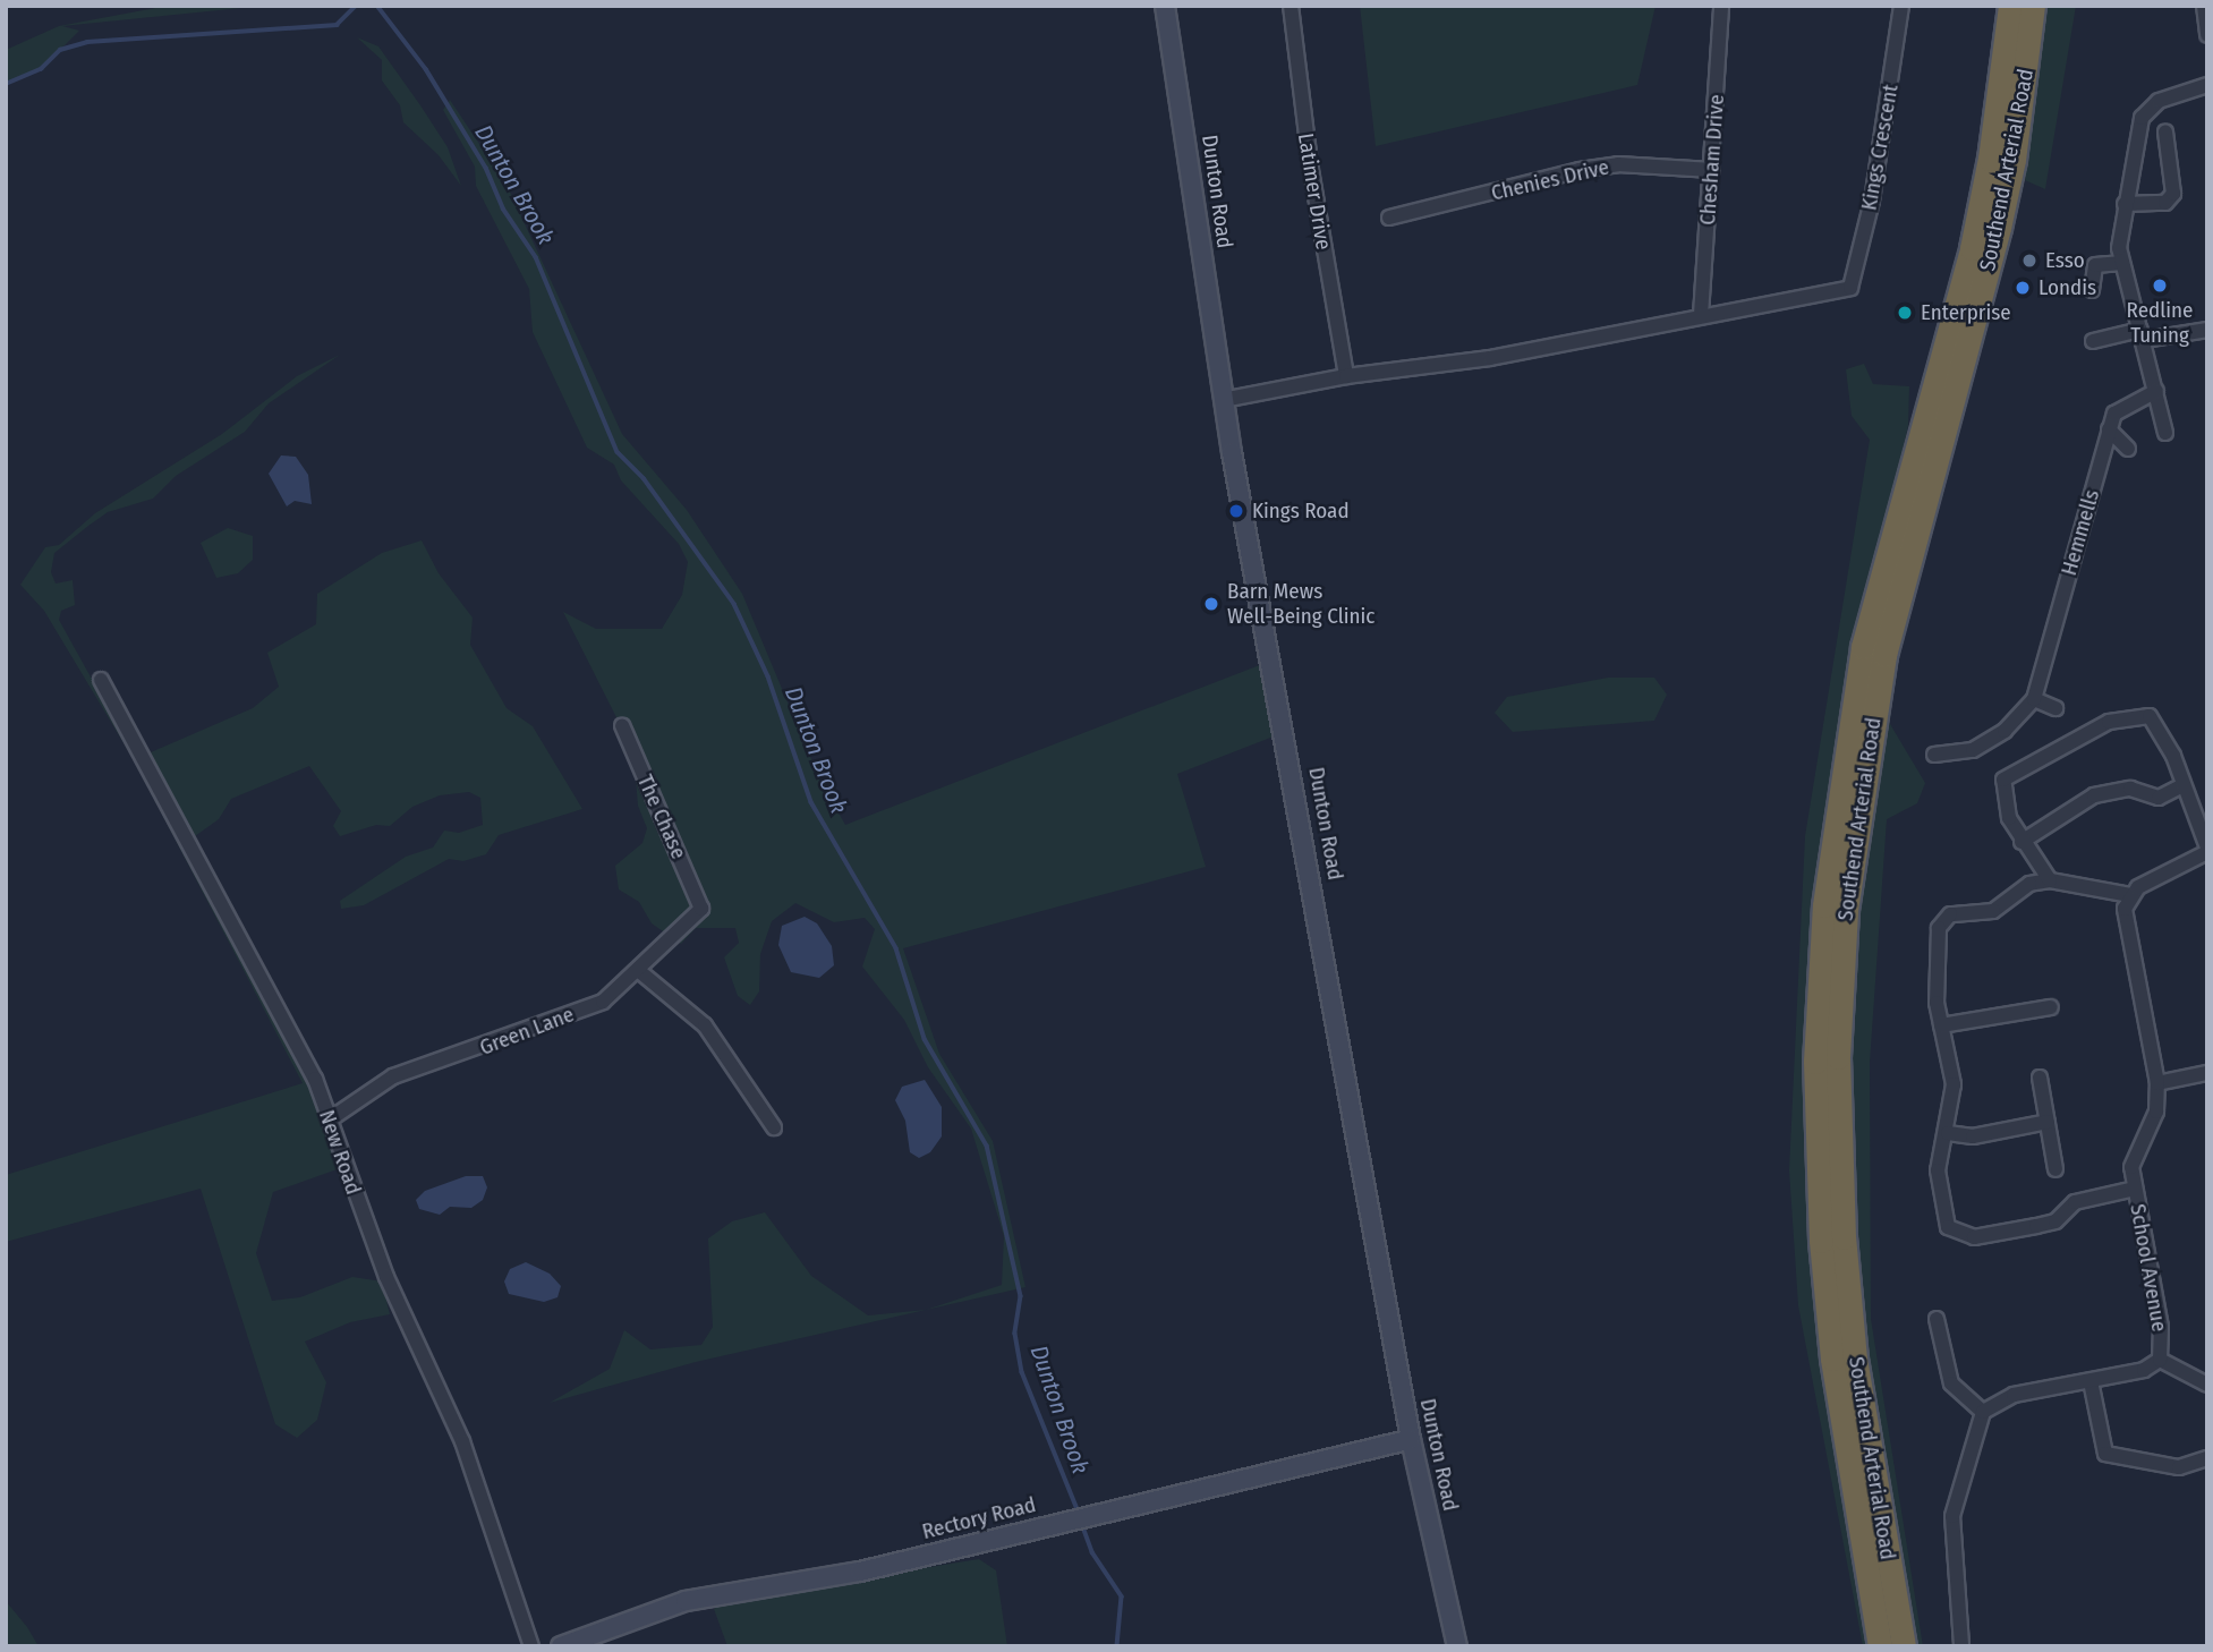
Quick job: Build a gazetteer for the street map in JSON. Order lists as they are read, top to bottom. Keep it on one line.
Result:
{"streets":{"highway":["Southend Arterial Road"],"street":["Kings Crescent","Chesham Drive","Chenies Drive","Dunton Road","Latimer Drive","Hemmells","The Chase","Green Lane","New Road","School Avenue","Rectory Road"]},"crossings":[["Kings Crescent","Chesham Drive"],["Chesham Drive","Chenies Drive"],["Dunton Road","Rectory Road"],["The Chase","Green Lane"],["Green Lane","New Road"]],"water":["Dunton Brook"],"places":["Esso","Redline Tuning","Londis","Enterprise","Kings Road","Barn Mews Well-Being Clinic"]}
